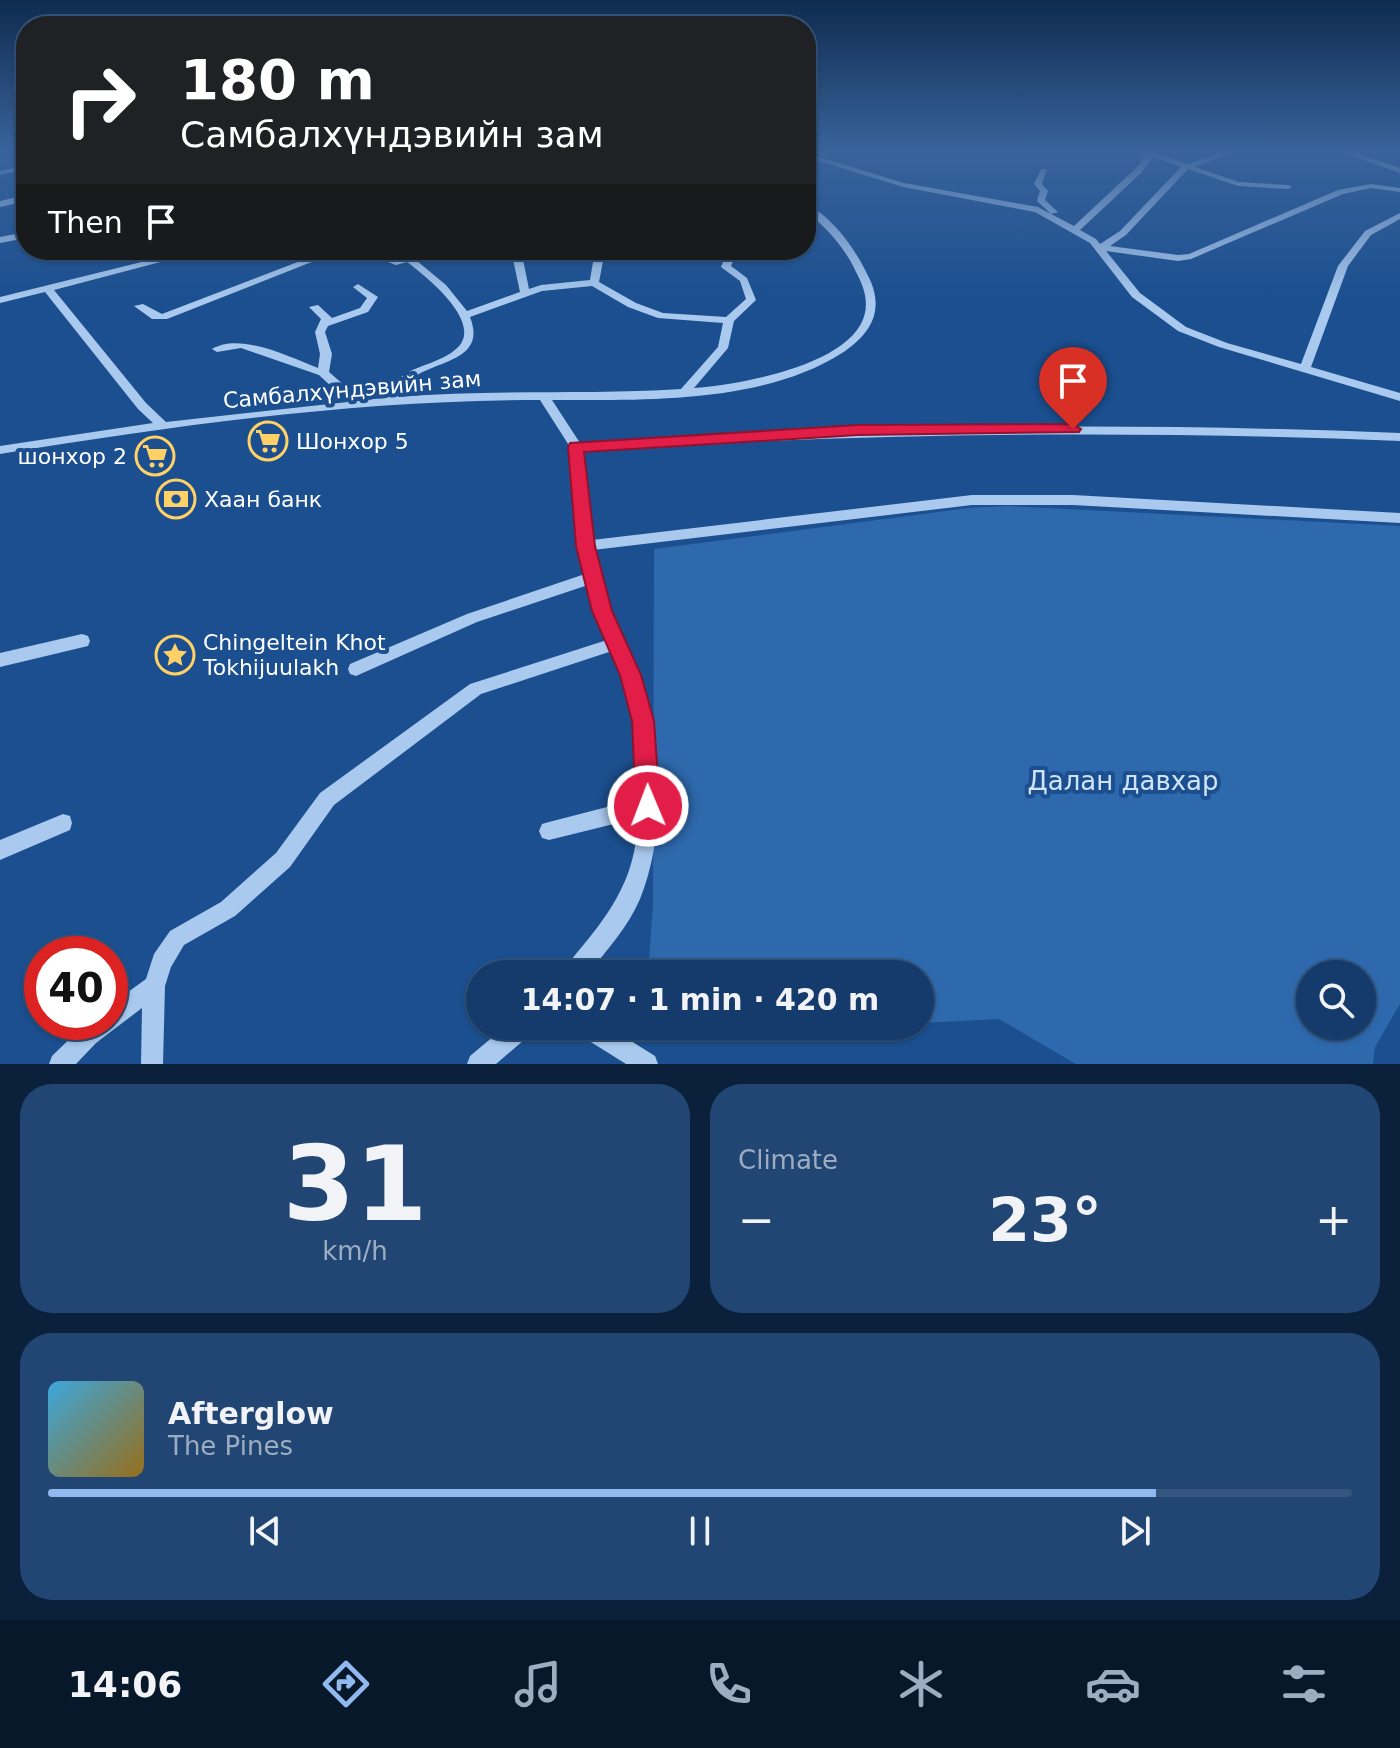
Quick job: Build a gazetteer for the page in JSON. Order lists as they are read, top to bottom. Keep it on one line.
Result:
{"streets":{"street":["Самбалхүндэвийн зам"]},"parks":["Далан давхар"],"places":{"supermarket":["Шонхор 5","шонхор 2"],"bank":["Хаан банк"],"place":["Chingeltein Khot Tokhijuulakh"]},"page":{"turn":["180 m","Самбалхүндэвийн зам"],"then":"Then","limit":"40","trip":"14:07 · 1 min · 420 m","tile":[["31","km/h"],"Climate"],"heat":["−","23°","+"],"song":["Afterglow","The Pines"],"tabs":"14:06"}}
